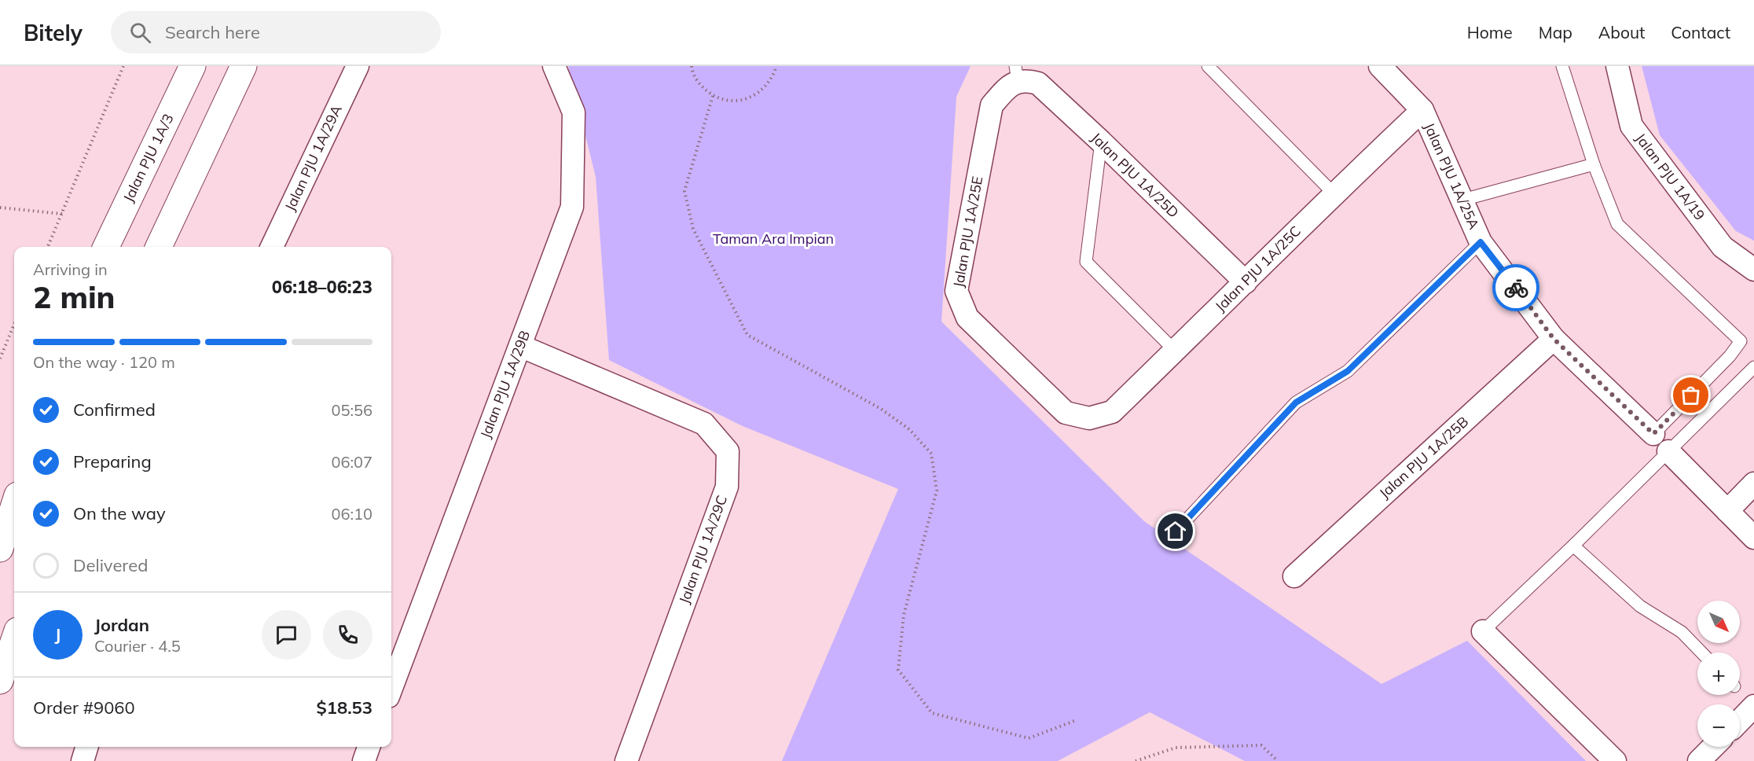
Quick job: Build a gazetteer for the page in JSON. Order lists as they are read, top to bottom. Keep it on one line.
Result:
{"streets":{"street":["Jalan PJU 1A/3","Jalan PJU 1A/29A","Jalan PJU 1A/25D","Jalan PJU 1A/25A","Jalan PJU 1A/19","Jalan PJU 1A/25E","Jalan PJU 1A/25C","Jalan PJU 1A/29B","Jalan PJU 1A/25B","Jalan PJU 1A/29C"]},"crossings":[["Jalan PJU 1A/25D","Jalan PJU 1A/25E"],["Jalan PJU 1A/25D","Jalan PJU 1A/25C"],["Jalan PJU 1A/25A","Jalan PJU 1A/25C"],["Jalan PJU 1A/25A","Jalan PJU 1A/25B"],["Jalan PJU 1A/25E","Jalan PJU 1A/25C"],["Jalan PJU 1A/29B","Jalan PJU 1A/29C"]],"parks":["Taman Ara Impian"],"north":"bottom right","page":{"header":"Bitely","search":"Search here","nav":["Home","Map","About","Contact"],"heading":["2 min","Arriving in","06:18–06:23"],"panel":["Jordan","Courier · 4.5","Order #9060","$18.53"],"bar":"On the way · 120 m","list":[["Confirmed","05:56"],["Preparing","06:07"],["On the way","06:10"],"Delivered"],"map_buttons":["+","−"],"round":"J"}}
